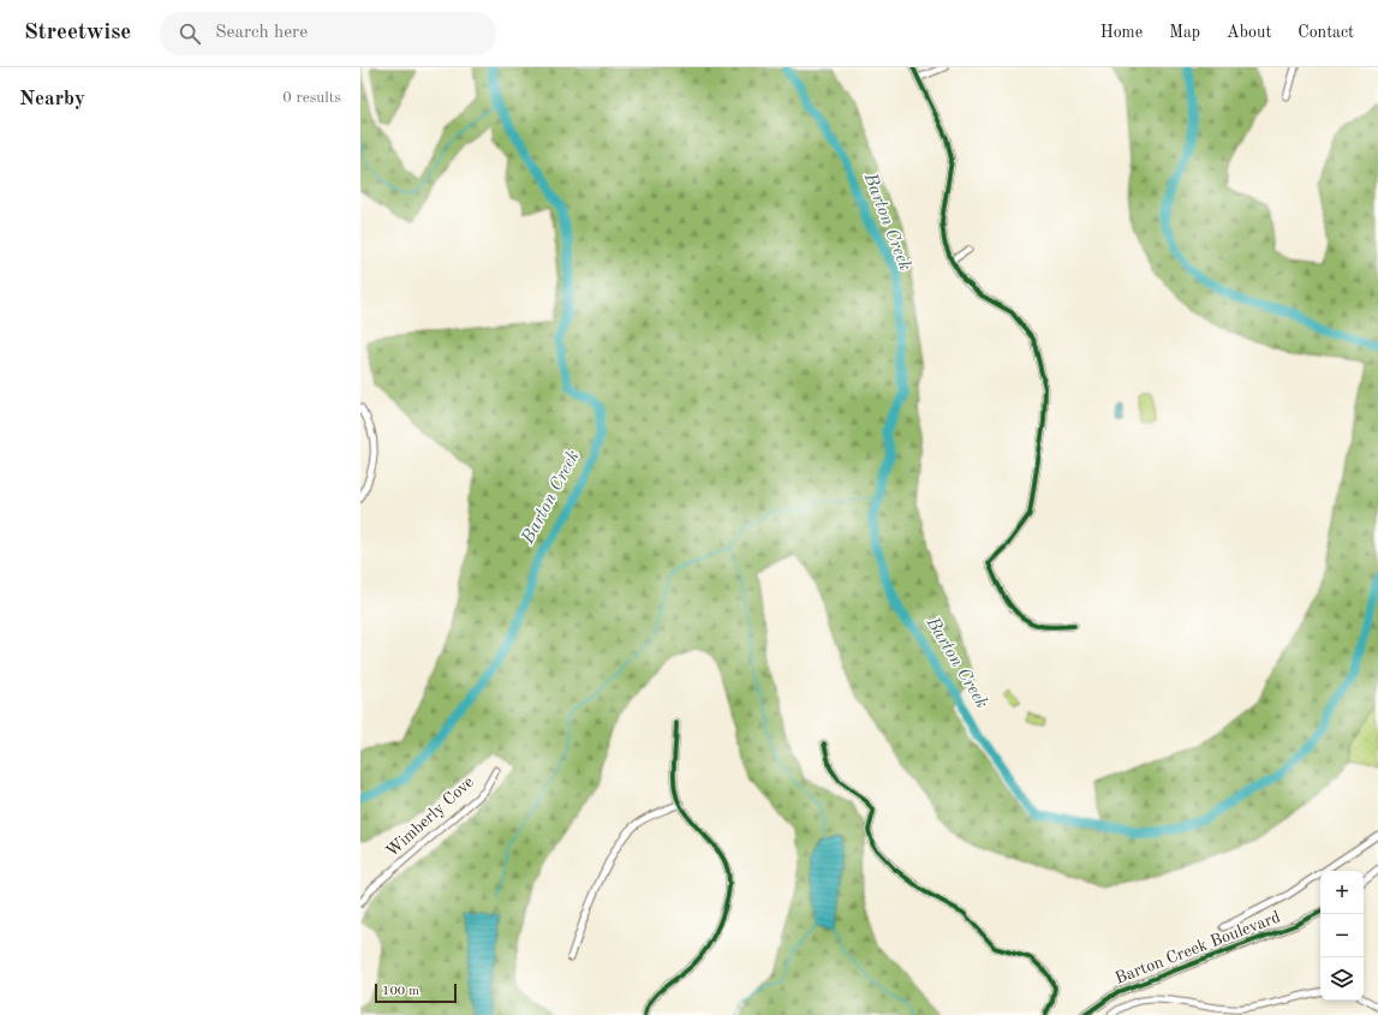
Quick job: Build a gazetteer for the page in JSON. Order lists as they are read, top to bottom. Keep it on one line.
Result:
{"streets":{"street":["Wimberly Cove","Barton Creek Boulevard"]},"water":["Barton Creek"],"scale_bar":"100 m","page":{"header":"Streetwise","search":"Search here","nav":["Home","Map","About","Contact"],"heading":["Nearby","0 results"],"map_buttons":["+","−"],"scale":"100 m"}}
